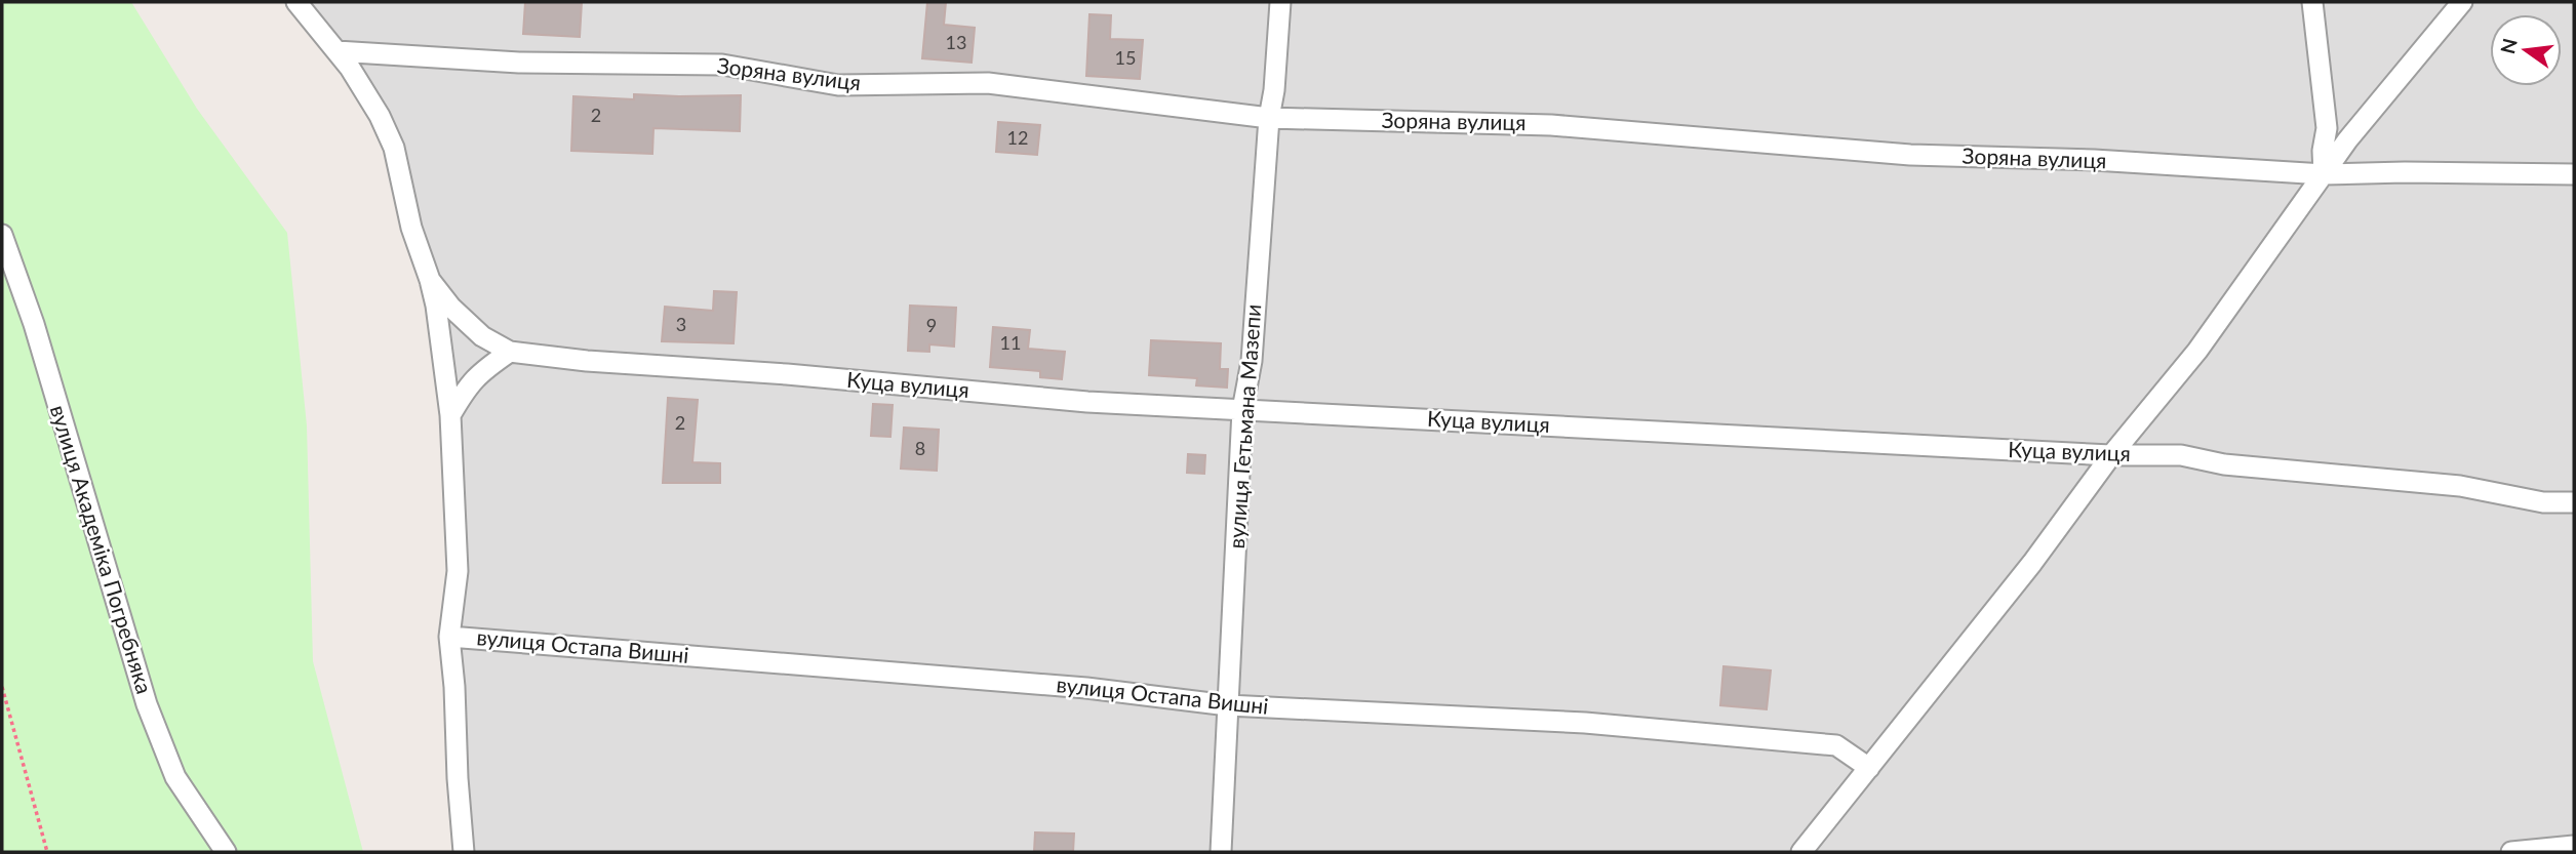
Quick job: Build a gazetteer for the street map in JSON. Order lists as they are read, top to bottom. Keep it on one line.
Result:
{"streets":{"street":["Зоряна вулиця","Куца вулиця","вулиця Гетьмана Мазепи","вулиця Академіка Погребняка","вулиця Остапа Вишні"]},"crossings":[["Зоряна вулиця","вулиця Гетьмана Мазепи"],["Куца вулиця","вулиця Гетьмана Мазепи"],["вулиця Гетьмана Мазепи","вулиця Остапа Вишні"]],"house_numbers":["13","15","2","12","3","9","11","2","8"],"north":"left"}
